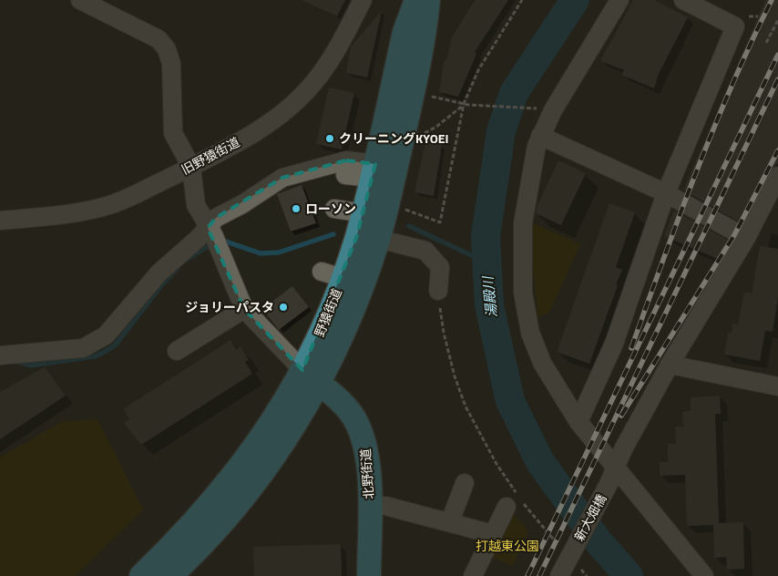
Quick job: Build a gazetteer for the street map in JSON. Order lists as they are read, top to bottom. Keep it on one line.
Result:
{"streets":{"main road":["野猿街道","北野街道"],"street":["旧野猿街道","新大畑橋"]},"crossings":[["野猿街道","北野街道"]],"water":["湯殿川"],"parks":["打越東公園"],"places":["クリーニングKYOEI","ローソン","ジョリーパスタ"]}
